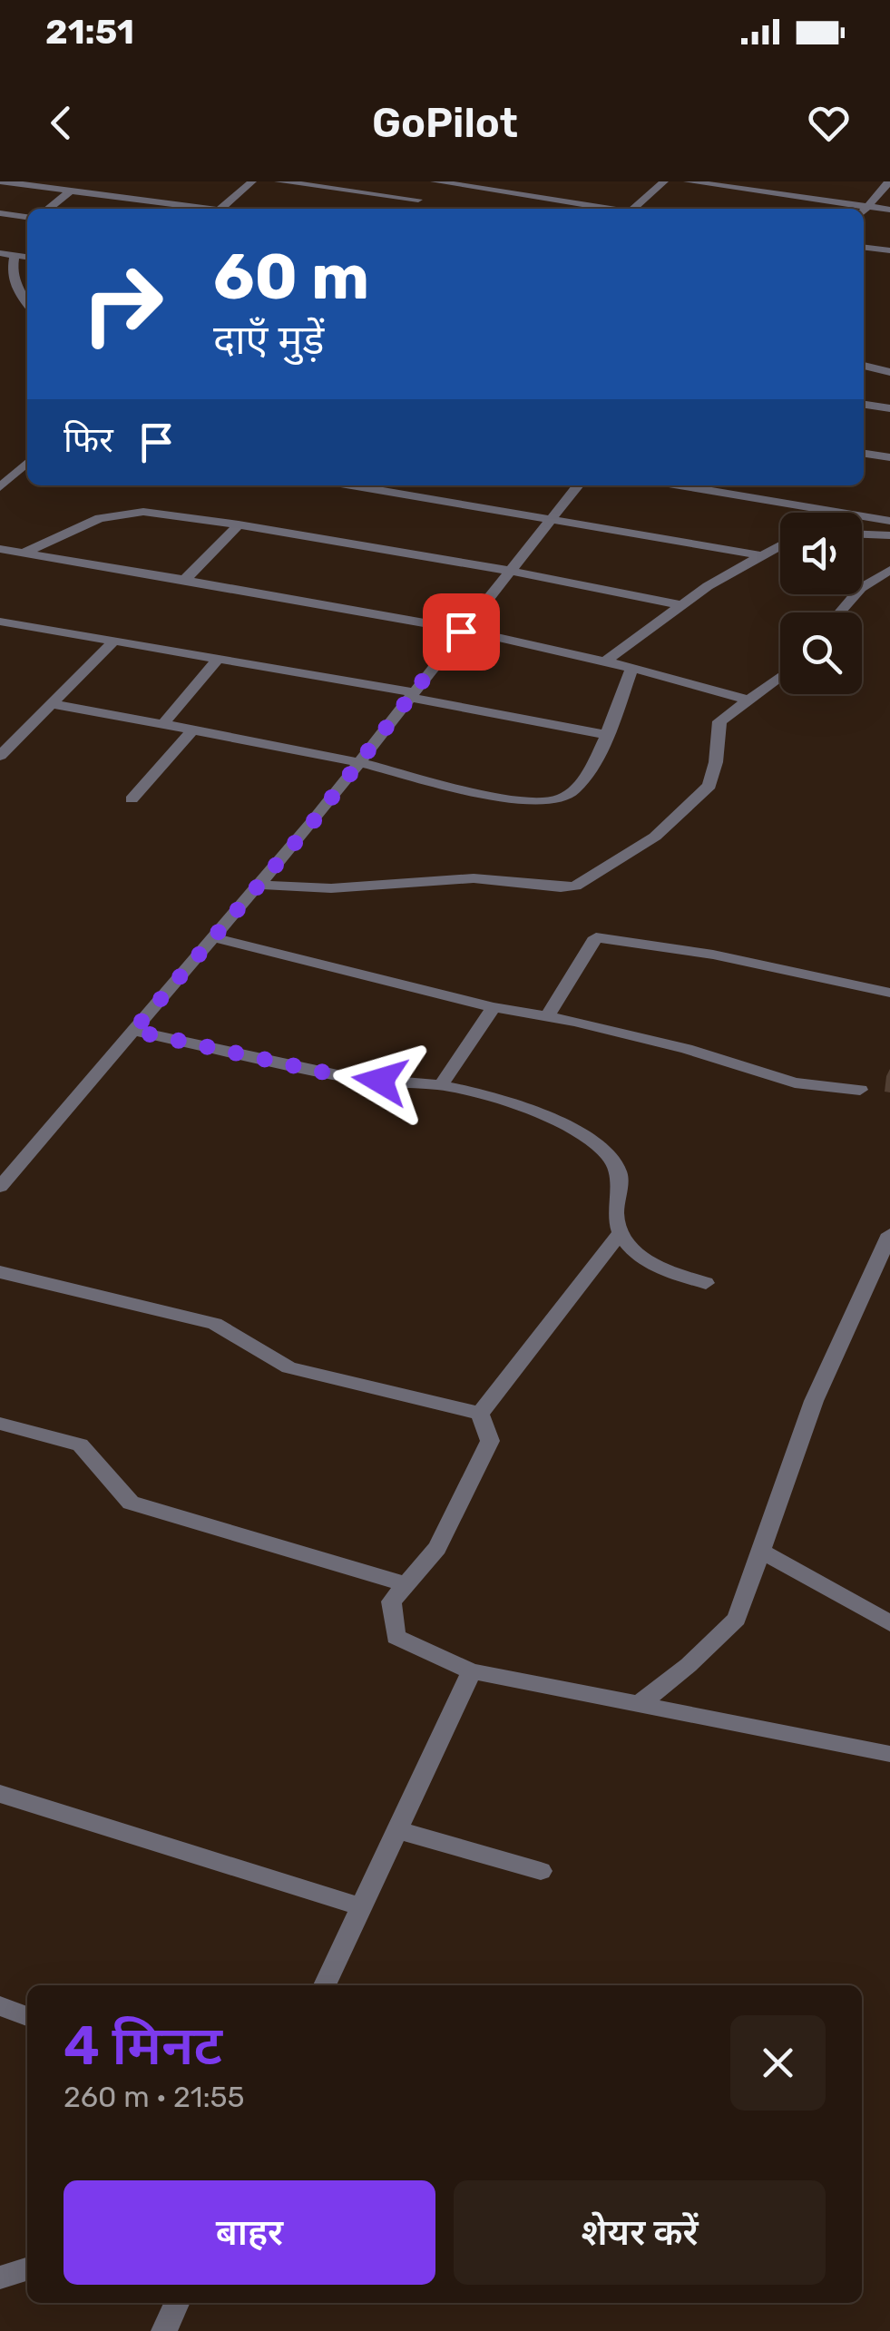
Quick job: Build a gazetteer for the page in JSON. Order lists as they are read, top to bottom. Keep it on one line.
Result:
{"page":{"status":"21:51","header":"GoPilot","turn":["60 m","दाएँ मुड़ें"],"then":"फिर","heading":["4 मिनट","260 m · 21:55"],"buttons":["बाहर","शेयर करें"]}}
